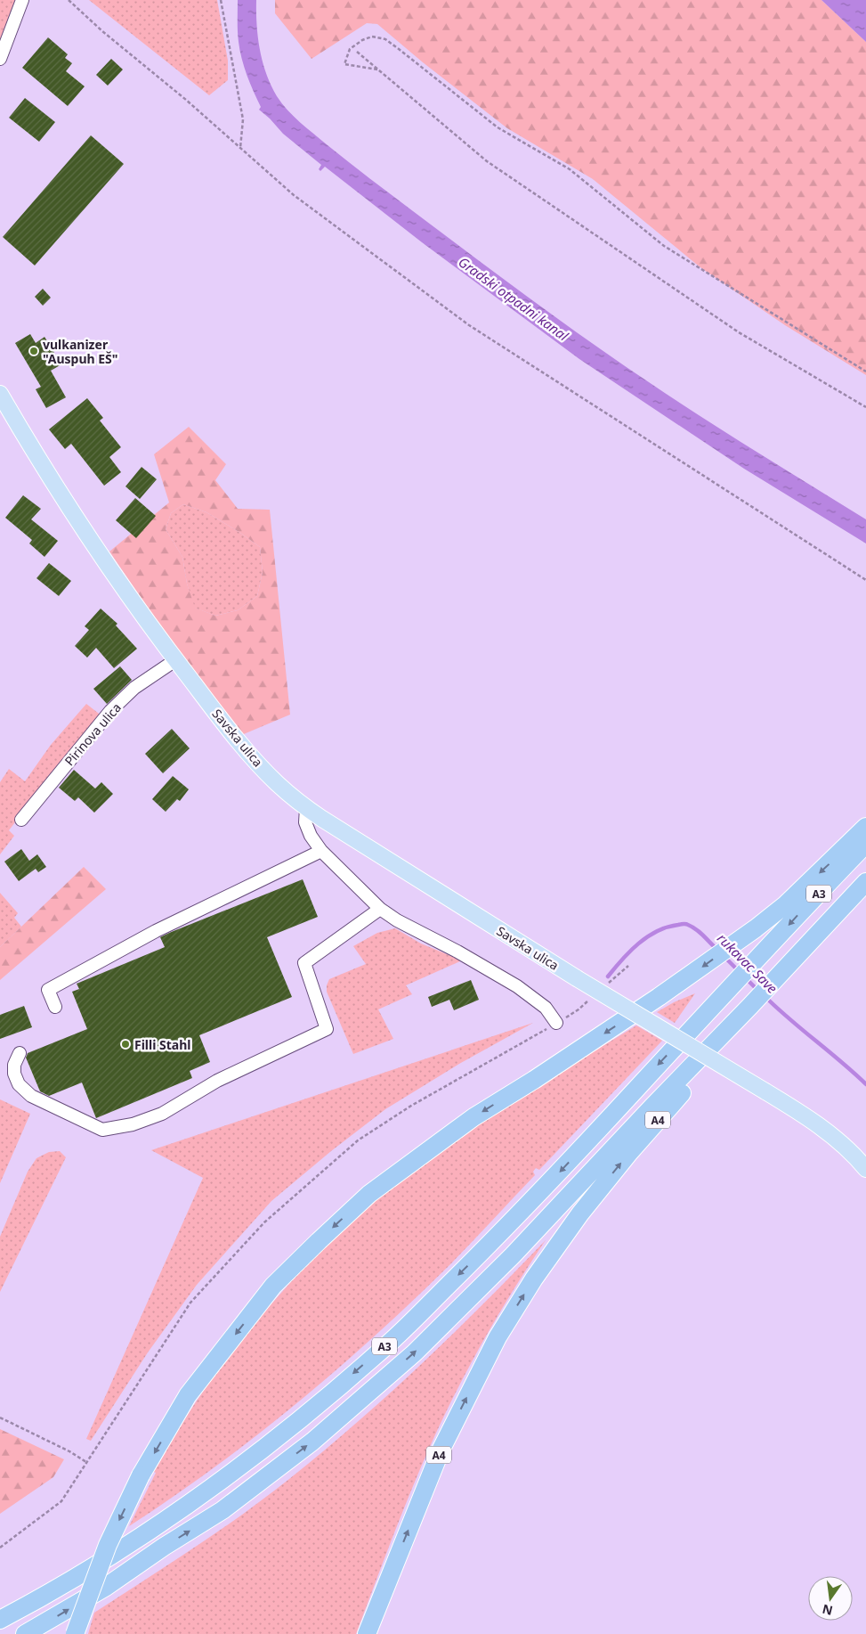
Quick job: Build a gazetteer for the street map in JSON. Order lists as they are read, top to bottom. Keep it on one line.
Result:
{"streets":{"highway":["A3","A4"],"main road":["Savska ulica"],"street":["Pirinova ulica"]},"crossings":[["Pirinova ulica","Savska ulica"],["A3","A4"]],"water":["Gradski otpadni kanal","rukavac Save"],"places":["vulkanizer \"Auspuh EŠ\"","Filli Stahl"],"north":"bottom"}
